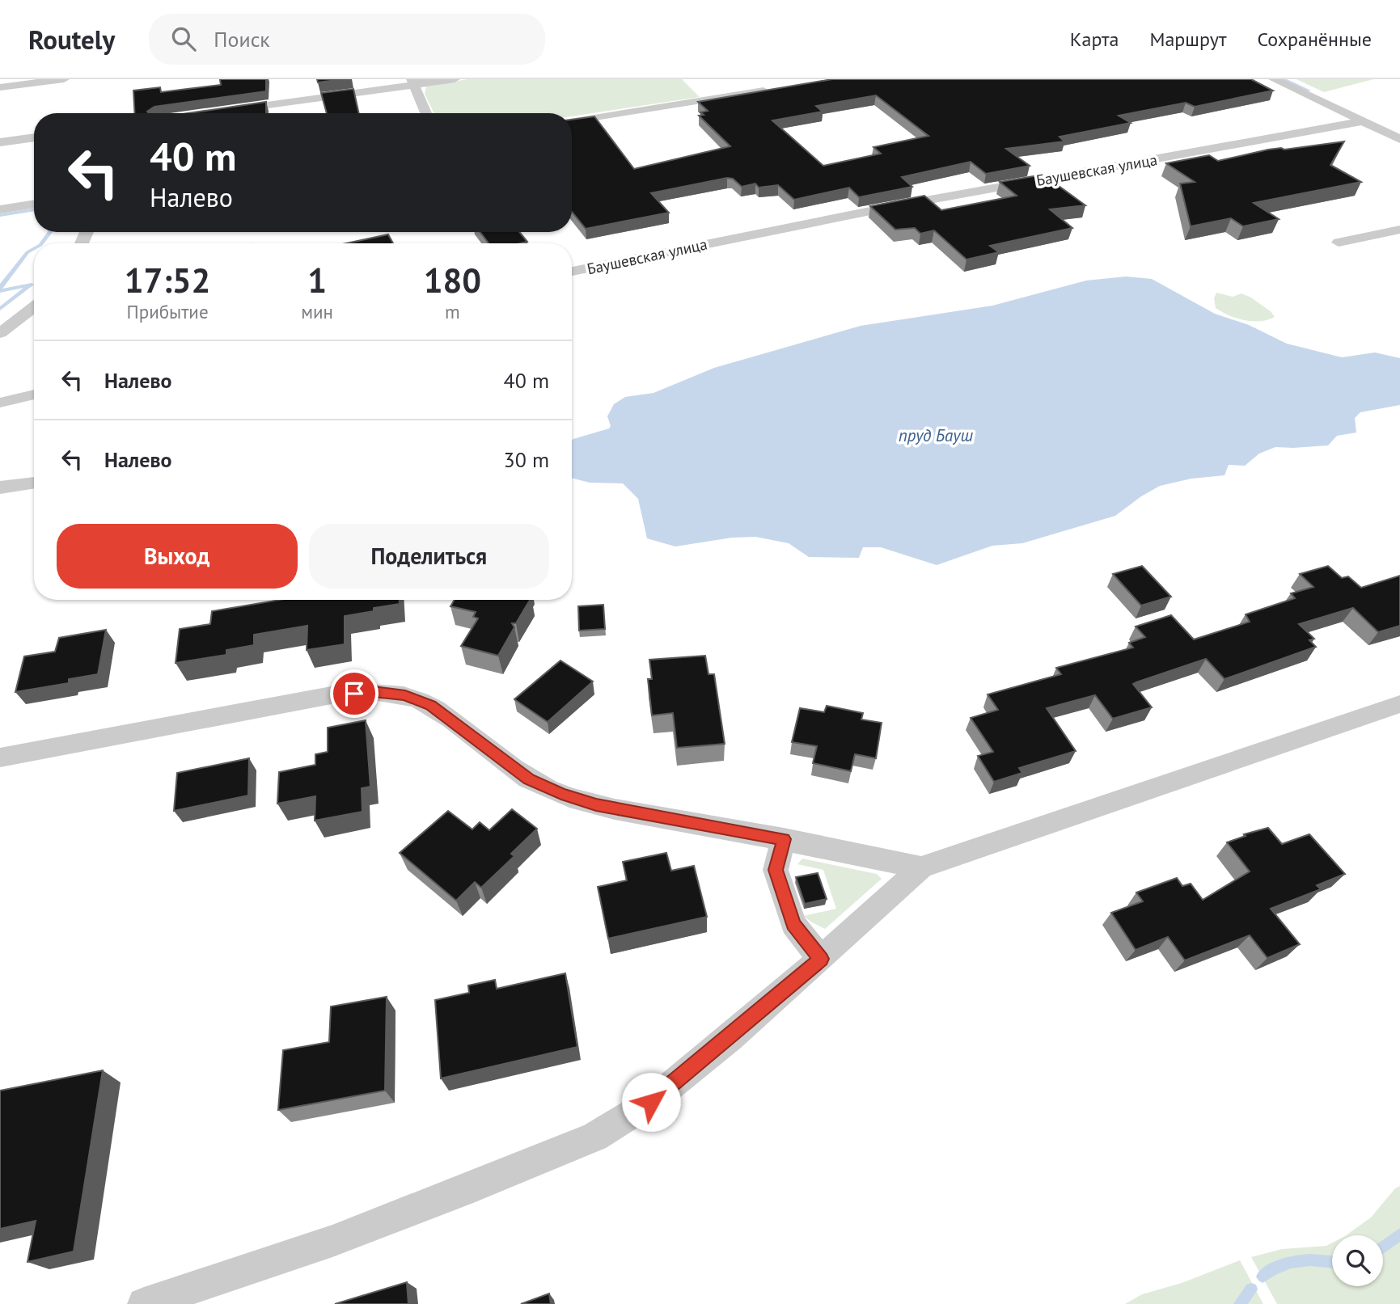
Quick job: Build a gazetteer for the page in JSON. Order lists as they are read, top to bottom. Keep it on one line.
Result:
{"streets":{"street":["Баушевская улица"]},"water":["пруд Бауш"],"page":{"header":"Routely","search":"Поиск","nav":["Карта","Маршрут","Сохранённые"],"turn":["40 m","Налево"],"eta":["17:52","Прибытие","1","мин","180","m"],"list":[{"name":"Налево","value":"40 m"},{"name":"Налево","value":"30 m"}],"buttons":["Выход","Поделиться"]}}
